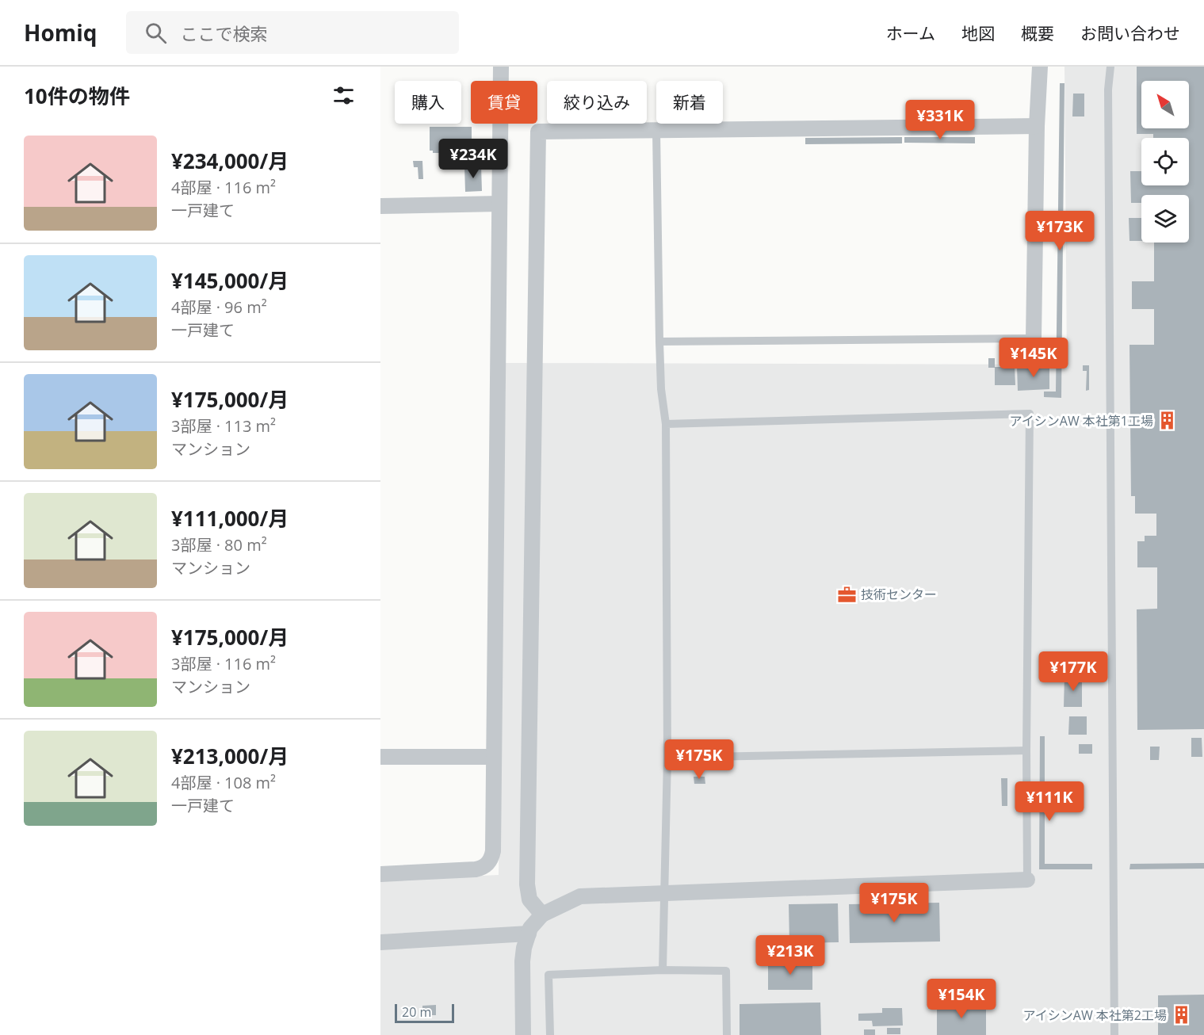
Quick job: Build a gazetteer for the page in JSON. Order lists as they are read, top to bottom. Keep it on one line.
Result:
{"places":{"building":["アイシンAW 本社第1工場","アイシンAW 本社第2工場"],"office":["技術センター"]},"scale_bar":"20 m","north":"top left","page":{"header":"Homiq","search":"ここで検索","nav":["ホーム","地図","概要","お問い合わせ"],"heading":"10件の物件","chip":["購入","賃貸","絞り込み","新着"],"price":["¥331K","¥234K","¥173K","¥145K","¥177K","¥175K","¥111K","¥175K","¥213K","¥154K"],"list":[{"name":"¥234,000/月","note":"4部屋 · 116 m² · 一戸建て"},{"name":"¥145,000/月","note":"4部屋 · 96 m² · 一戸建て"},{"name":"¥175,000/月","note":"3部屋 · 113 m² · マンション"},{"name":"¥111,000/月","note":"3部屋 · 80 m² · マンション"},{"name":"¥175,000/月","note":"3部屋 · 116 m² · マンション"},{"name":"¥213,000/月","note":"4部屋 · 108 m² · 一戸建て"}],"scale":"20 m"}}
